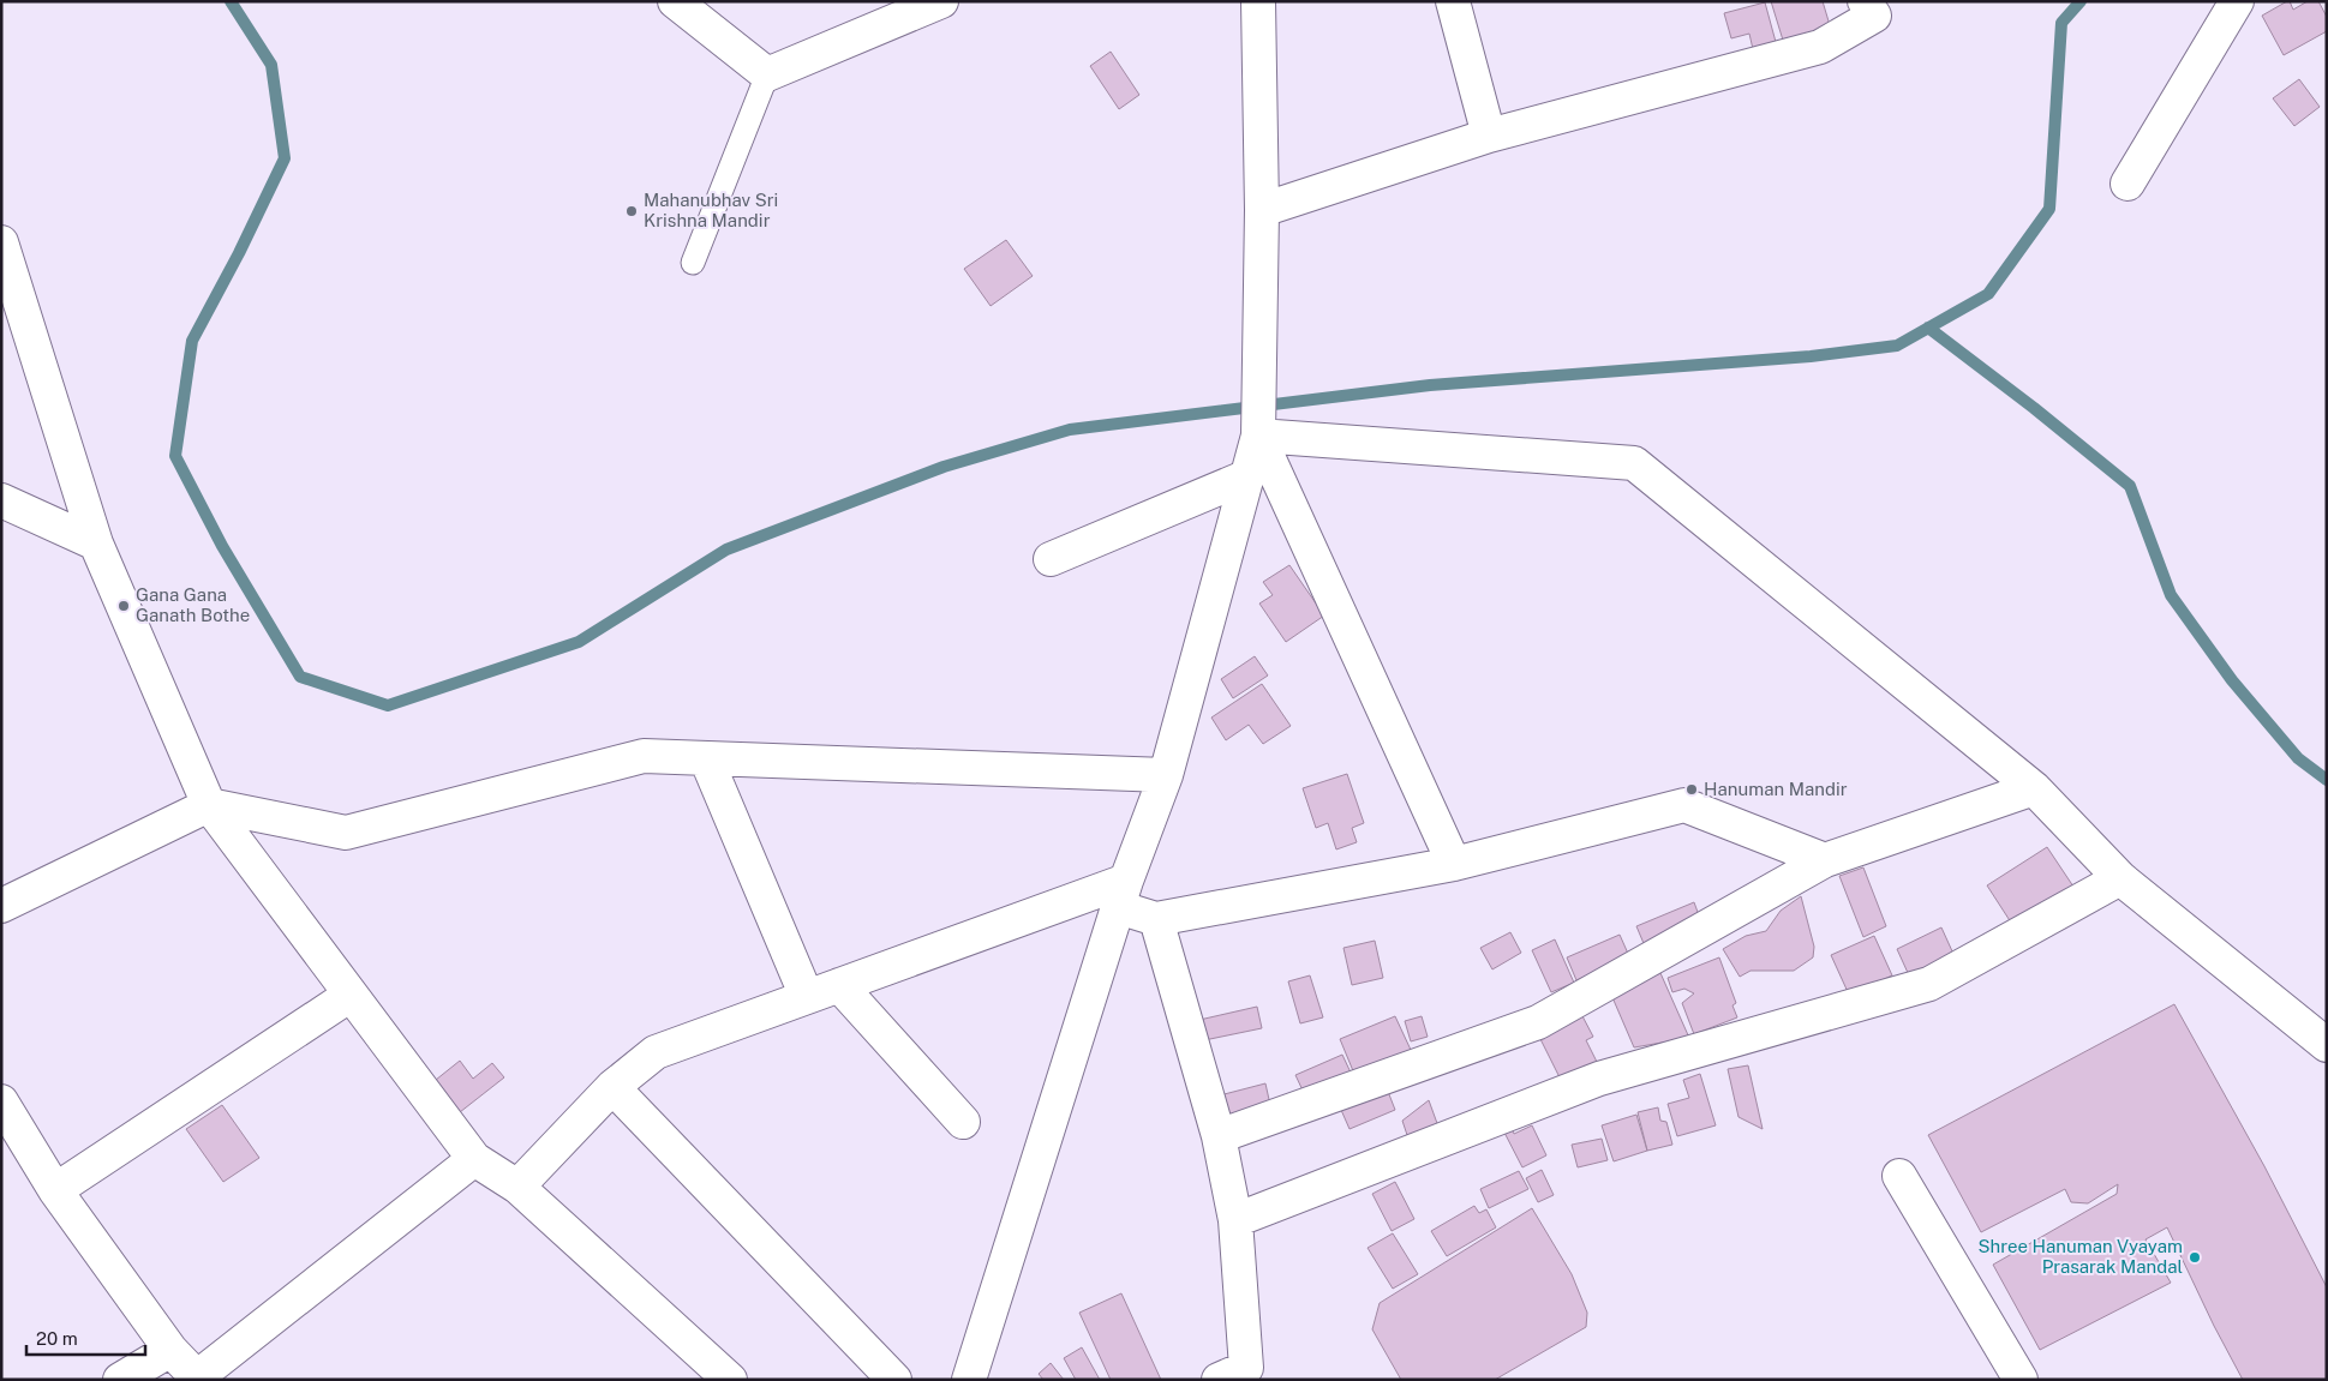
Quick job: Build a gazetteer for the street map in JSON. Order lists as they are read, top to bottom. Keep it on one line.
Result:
{"places":["Mahanubhav Sri Krishna Mandir","Gana Gana Ganath Bothe","Hanuman Mandir","Shree Hanuman Vyayam Prasarak Mandal"],"scale_bar":"20 m"}
